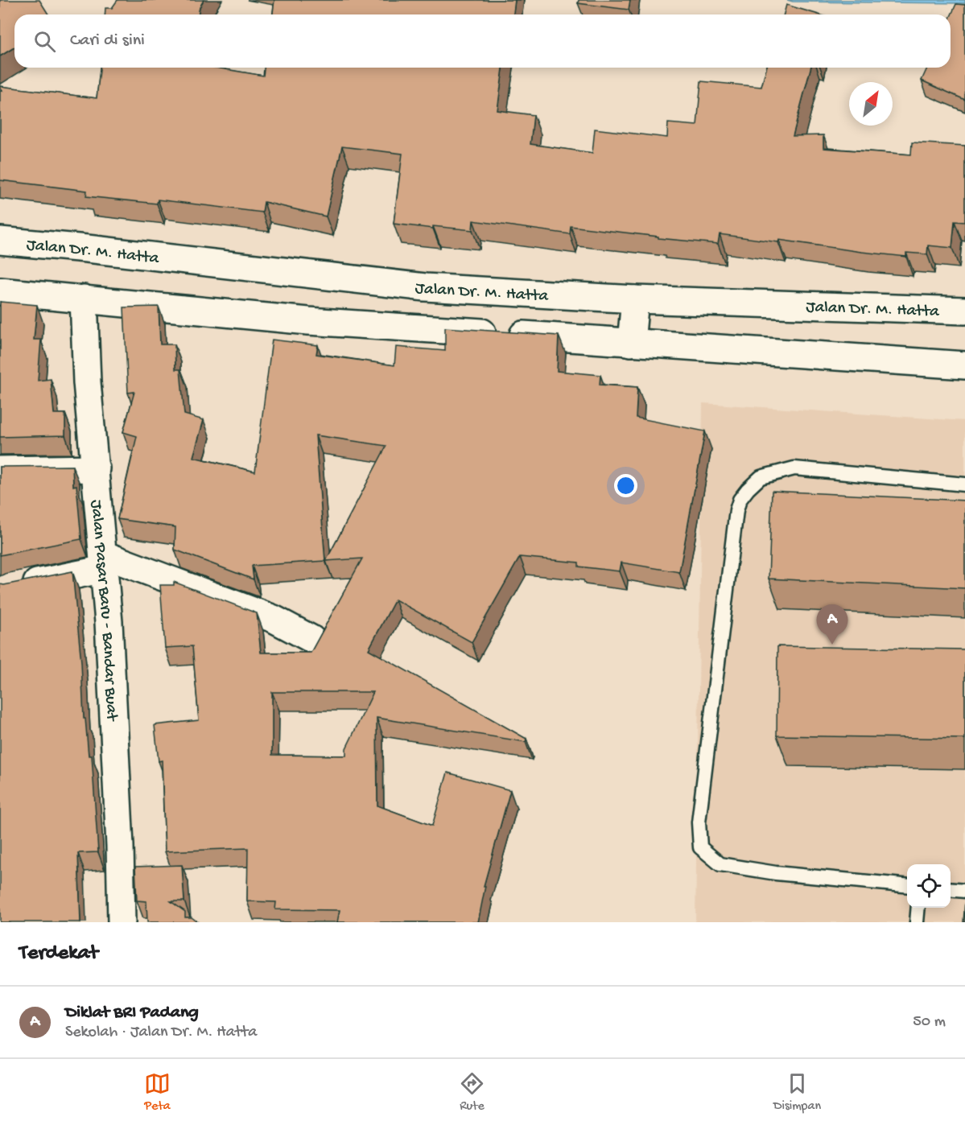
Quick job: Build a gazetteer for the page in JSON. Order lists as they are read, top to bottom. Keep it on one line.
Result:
{"streets":{"main road":["Jalan Dr. M. Hatta","Jalan Pasar Baru - Bandar Buat"]},"north":"top right","page":{"search":"Cari di sini","pins":"A","heading":"Terdekat","list":[{"mark":"A","name":"Diklat BRI Padang","note":"Sekolah · Jalan Dr. M. Hatta","value":"50 m"}],"nav":["Peta","Rute","Disimpan"]}}
